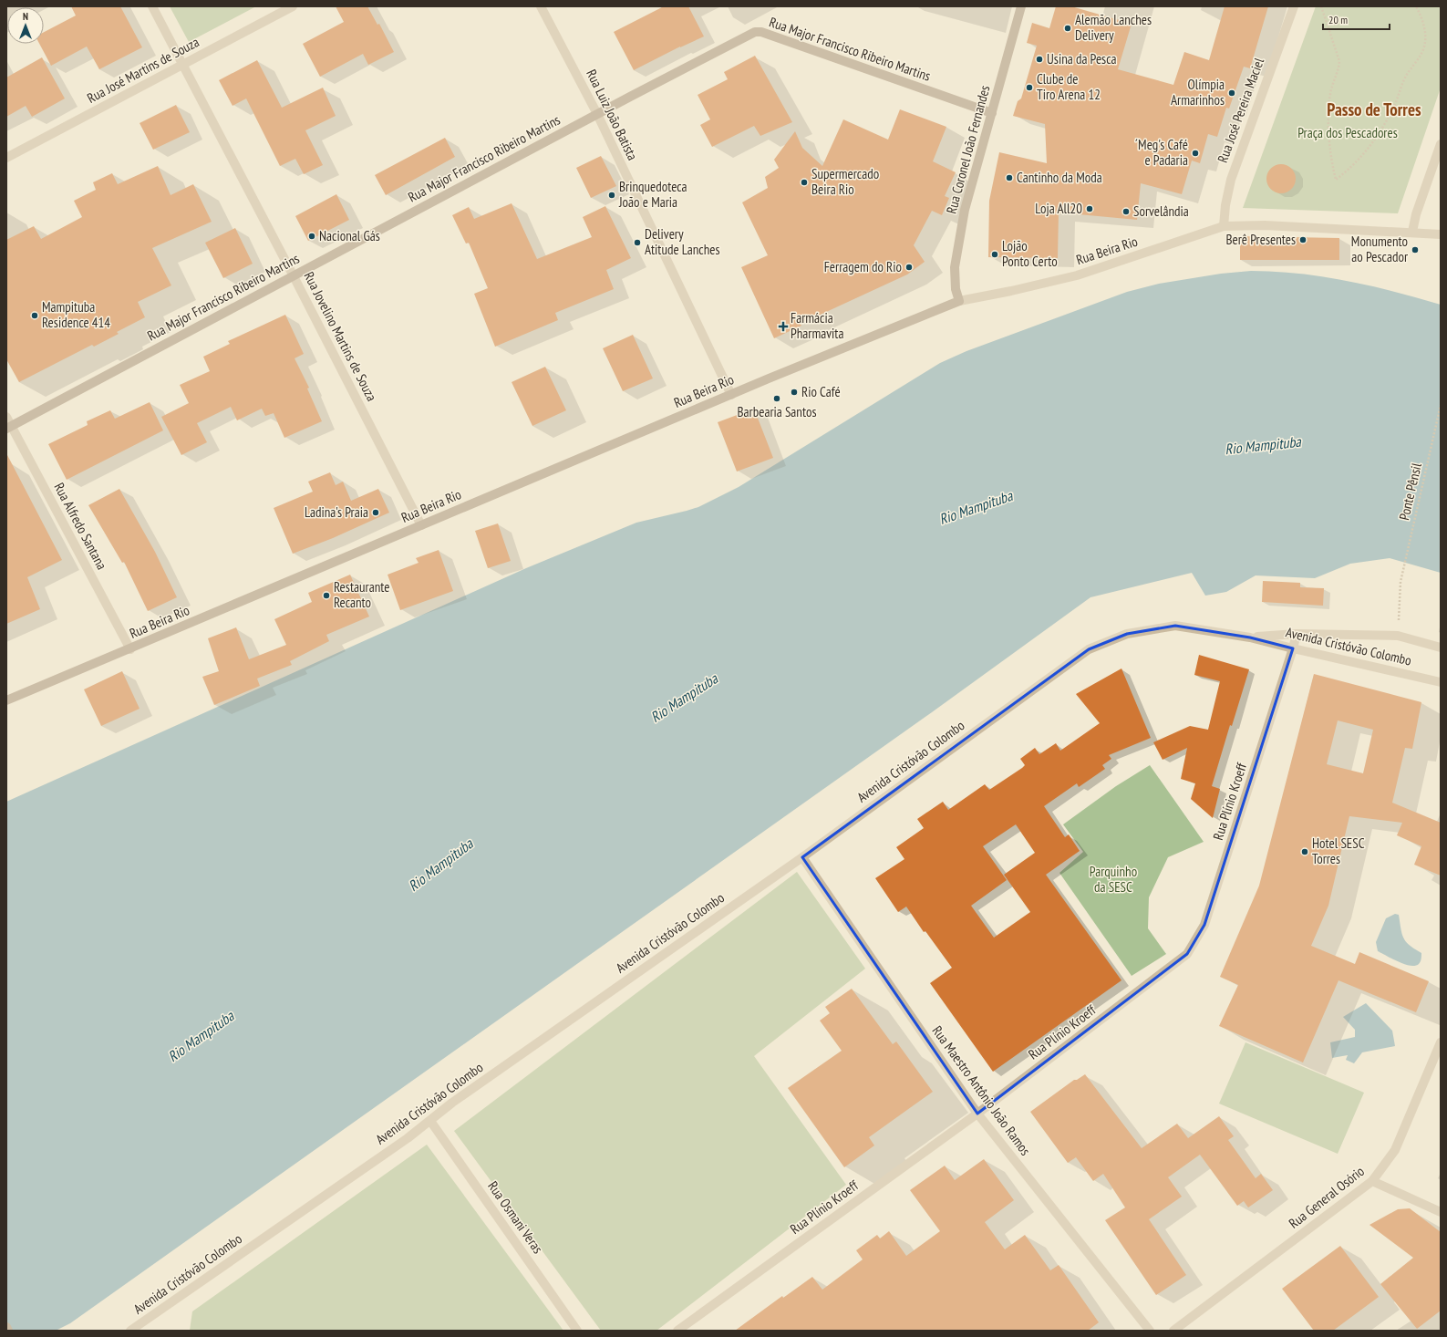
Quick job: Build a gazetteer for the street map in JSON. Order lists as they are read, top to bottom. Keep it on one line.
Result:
{"streets":{"main road":["Rua Major Francisco Ribeiro Martins","Rua Coronel João Fernandes","Rua Beira Rio"],"street":["Rua José Martins de Souza","Rua José Pereira Maciel","Rua Luiz João Batista","Rua Jovelino Martins de Souza","Rua Alfredo Santana","Avenida Cristóvão Colombo","Rua Plínio Kroeff","Rua Maestro Antônio João Ramos","Rua General Osório","Rua Osmani Veras"],"path":["Ponte Pênsil"]},"crossings":[["Rua Major Francisco Ribeiro Martins","Rua Luiz João Batista"],["Rua Major Francisco Ribeiro Martins","Rua Coronel João Fernandes"],["Rua Major Francisco Ribeiro Martins","Rua Jovelino Martins de Souza"],["Rua Major Francisco Ribeiro Martins","Rua Alfredo Santana"],["Rua José Martins de Souza","Rua Jovelino Martins de Souza"],["Rua José Pereira Maciel","Rua Beira Rio"],["Rua Luiz João Batista","Rua Beira Rio"],["Rua Coronel João Fernandes","Rua Beira Rio"],["Rua Beira Rio","Rua Jovelino Martins de Souza"],["Rua Beira Rio","Rua Alfredo Santana"],["Ponte Pênsil","Avenida Cristóvão Colombo"],["Avenida Cristóvão Colombo","Rua Plínio Kroeff"],["Avenida Cristóvão Colombo","Rua Maestro Antônio João Ramos"],["Avenida Cristóvão Colombo","Rua Osmani Veras"],["Rua Plínio Kroeff","Rua Maestro Antônio João Ramos"]],"districts":["Passo de Torres"],"water":["Rio Mampituba"],"parks":["Praça dos Pescadores","Parquinho da SESC"],"places":{"other":["Alemão Lanches Delivery","Usina da Pesca","Clube de Tiro Arena 12","Olímpia Armarinhos","´Meg's Café e Padaria","Cantinho da Moda","Supermercado Beira Rio","Brinquedoteca João e Maria","Loja All20","Sorvelândia","Nacional Gás","Berê Presentes","Delivery Atitude Lanches","Monumento ao Pescador","Lojão Ponto Certo","Ferragem do Rio","Mampituba Residence 414","Rio Café","Barbearia Santos","Ladina's Praia","Restaurante Recanto","Hotel SESC Torres"],"health":["Farmácia Pharmavita"]},"scale_bar":"20 m","north":"top"}
